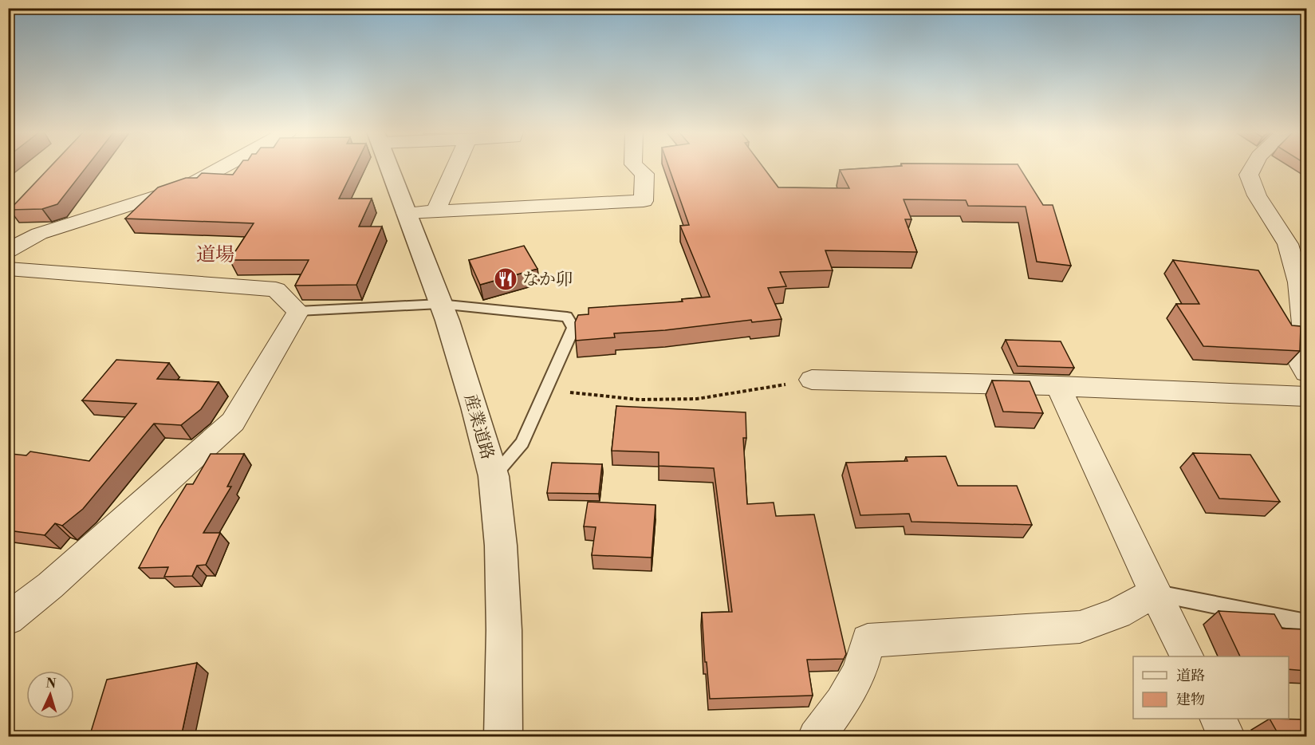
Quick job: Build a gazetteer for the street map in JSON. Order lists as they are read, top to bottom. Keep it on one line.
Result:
{"streets":{"street":["産業道路"]},"districts":["道場"],"places":{"restaurant":["なか卯"]},"legend":["道路","建物"],"north":"top"}
